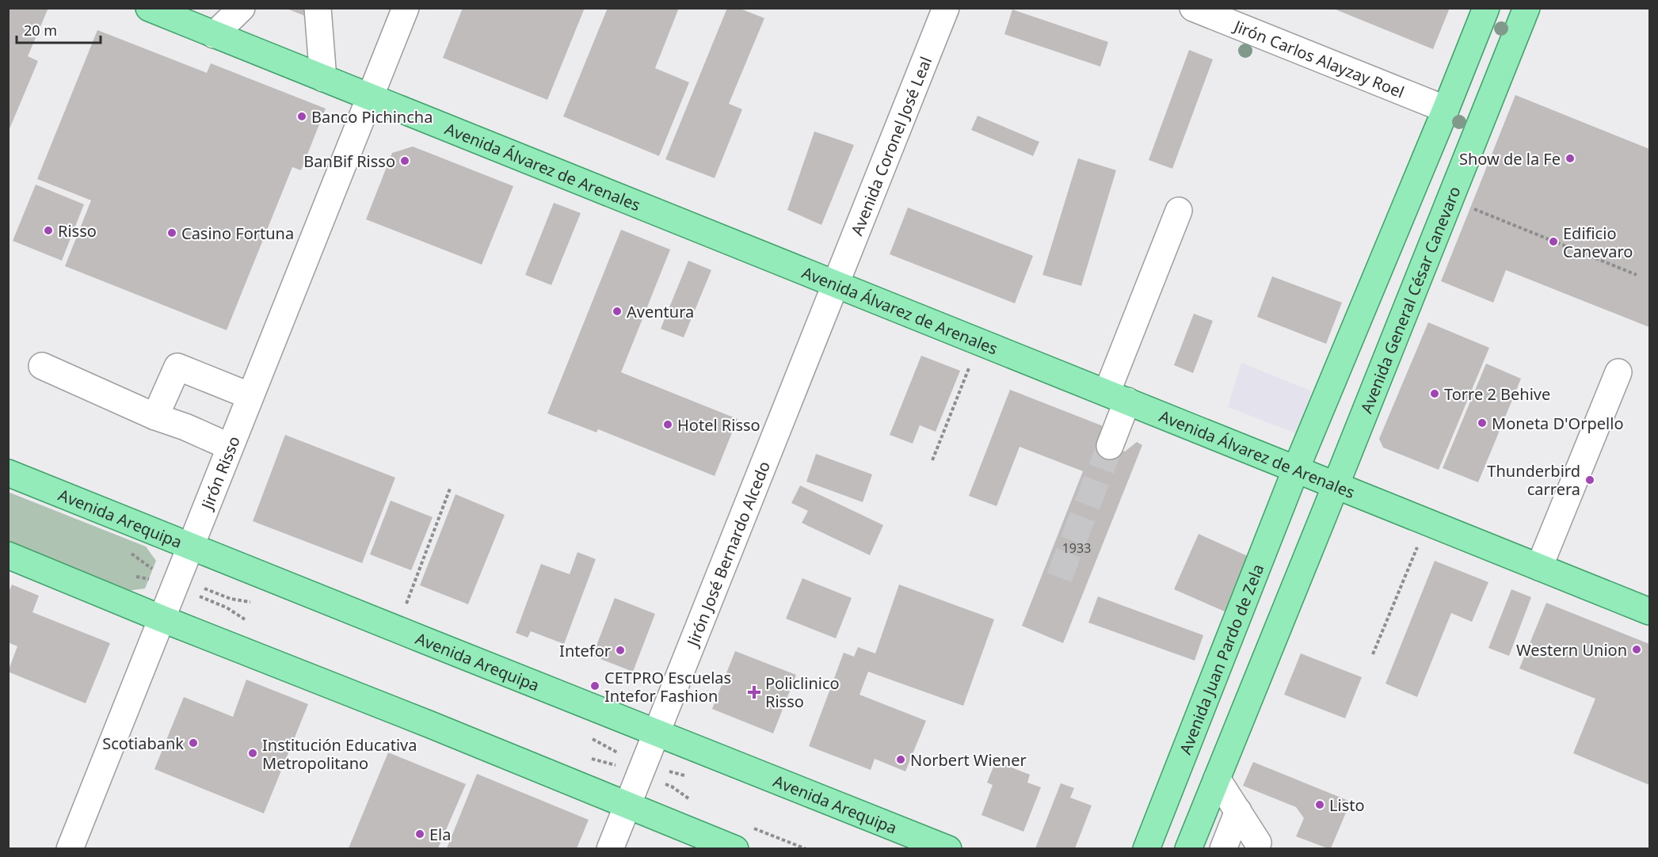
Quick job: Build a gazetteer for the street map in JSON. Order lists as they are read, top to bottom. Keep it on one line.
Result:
{"streets":{"main road":["Avenida Álvarez de Arenales","Avenida General César Canevaro","Avenida Arequipa","Avenida Juan Pardo de Zela"],"street":["Jirón Carlos Alayzay Roel","Avenida Coronel José Leal","Jirón Risso","Jirón José Bernardo Alcedo"]},"crossings":[["Avenida Coronel José Leal","Avenida Álvarez de Arenales"],["Avenida Coronel José Leal","Jirón José Bernardo Alcedo"],["Avenida Álvarez de Arenales","Avenida General César Canevaro"],["Avenida Álvarez de Arenales","Jirón Risso"],["Avenida Álvarez de Arenales","Jirón José Bernardo Alcedo"],["Avenida Álvarez de Arenales","Avenida Juan Pardo de Zela"],["Jirón Risso","Avenida Arequipa"],["Avenida Arequipa","Jirón José Bernardo Alcedo"]],"places":{"other":["Banco Pichincha","Show de la Fe","BanBif Risso","Risso","Casino Fortuna","Edificio Canevaro","Aventura","Torre 2 Behive","Moneta D'Orpello","Hotel Risso","Thunderbird carrera","Western Union","Intefor","CETPRO Escuelas Intefor Fashion","Scotiabank","Institución Educativa Metropolitano","Norbert Wiener","Listo","Ela"],"health":["Policlinico Risso"]},"house_numbers":["1933"],"scale_bar":"20 m"}
